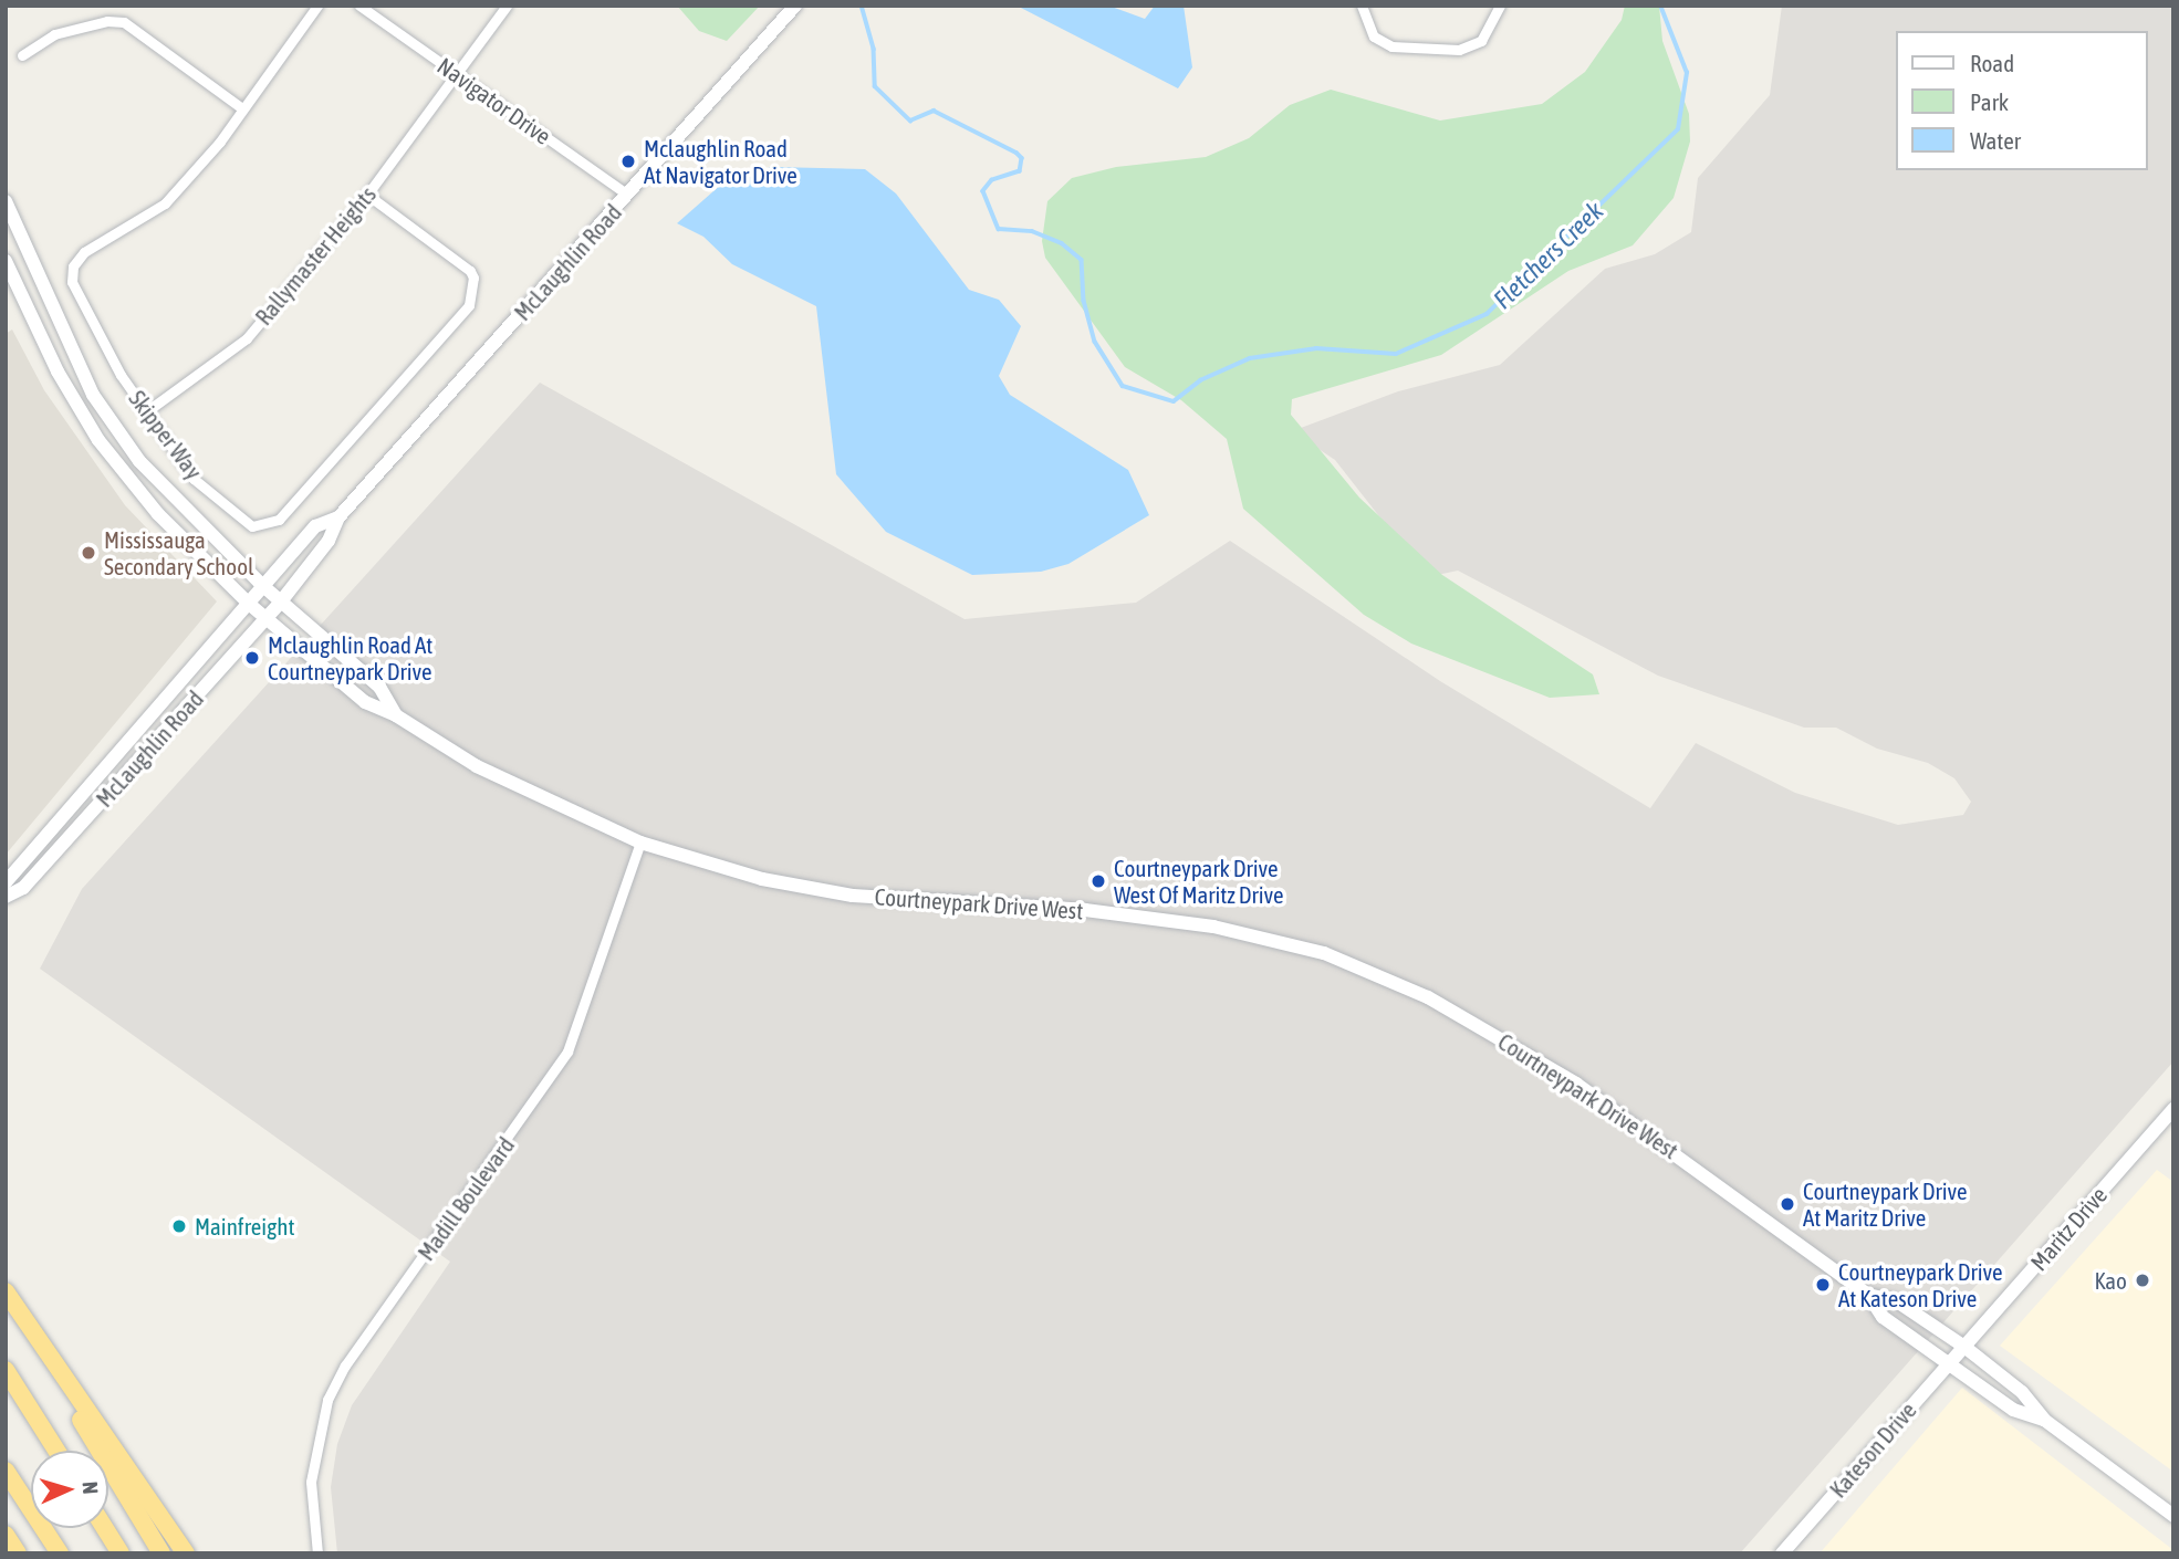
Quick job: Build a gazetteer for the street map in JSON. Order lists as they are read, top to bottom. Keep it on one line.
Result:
{"streets":{"main road":["McLaughlin Road","Courtneypark Drive West","Maritz Drive","Kateson Drive"],"street":["Navigator Drive","Rallymaster Heights","Skipper Way","Madill Boulevard"]},"crossings":[["Navigator Drive","Rallymaster Heights"],["Navigator Drive","McLaughlin Road"],["Rallymaster Heights","Skipper Way"],["McLaughlin Road","Courtneypark Drive West"],["Courtneypark Drive West","Madill Boulevard"],["Courtneypark Drive West","Maritz Drive"],["Courtneypark Drive West","Kateson Drive"],["Maritz Drive","Kateson Drive"]],"water":["Fletchers Creek"],"places":["Mclaughlin Road At Navigator Drive","Mississauga Secondary School","Mclaughlin Road At Courtneypark Drive","Courtneypark Drive West Of Maritz Drive","Courtneypark Drive At Maritz Drive","Mainfreight","Kao","Courtneypark Drive At Kateson Drive"],"legend":["Road","Park","Water"],"north":"right"}
